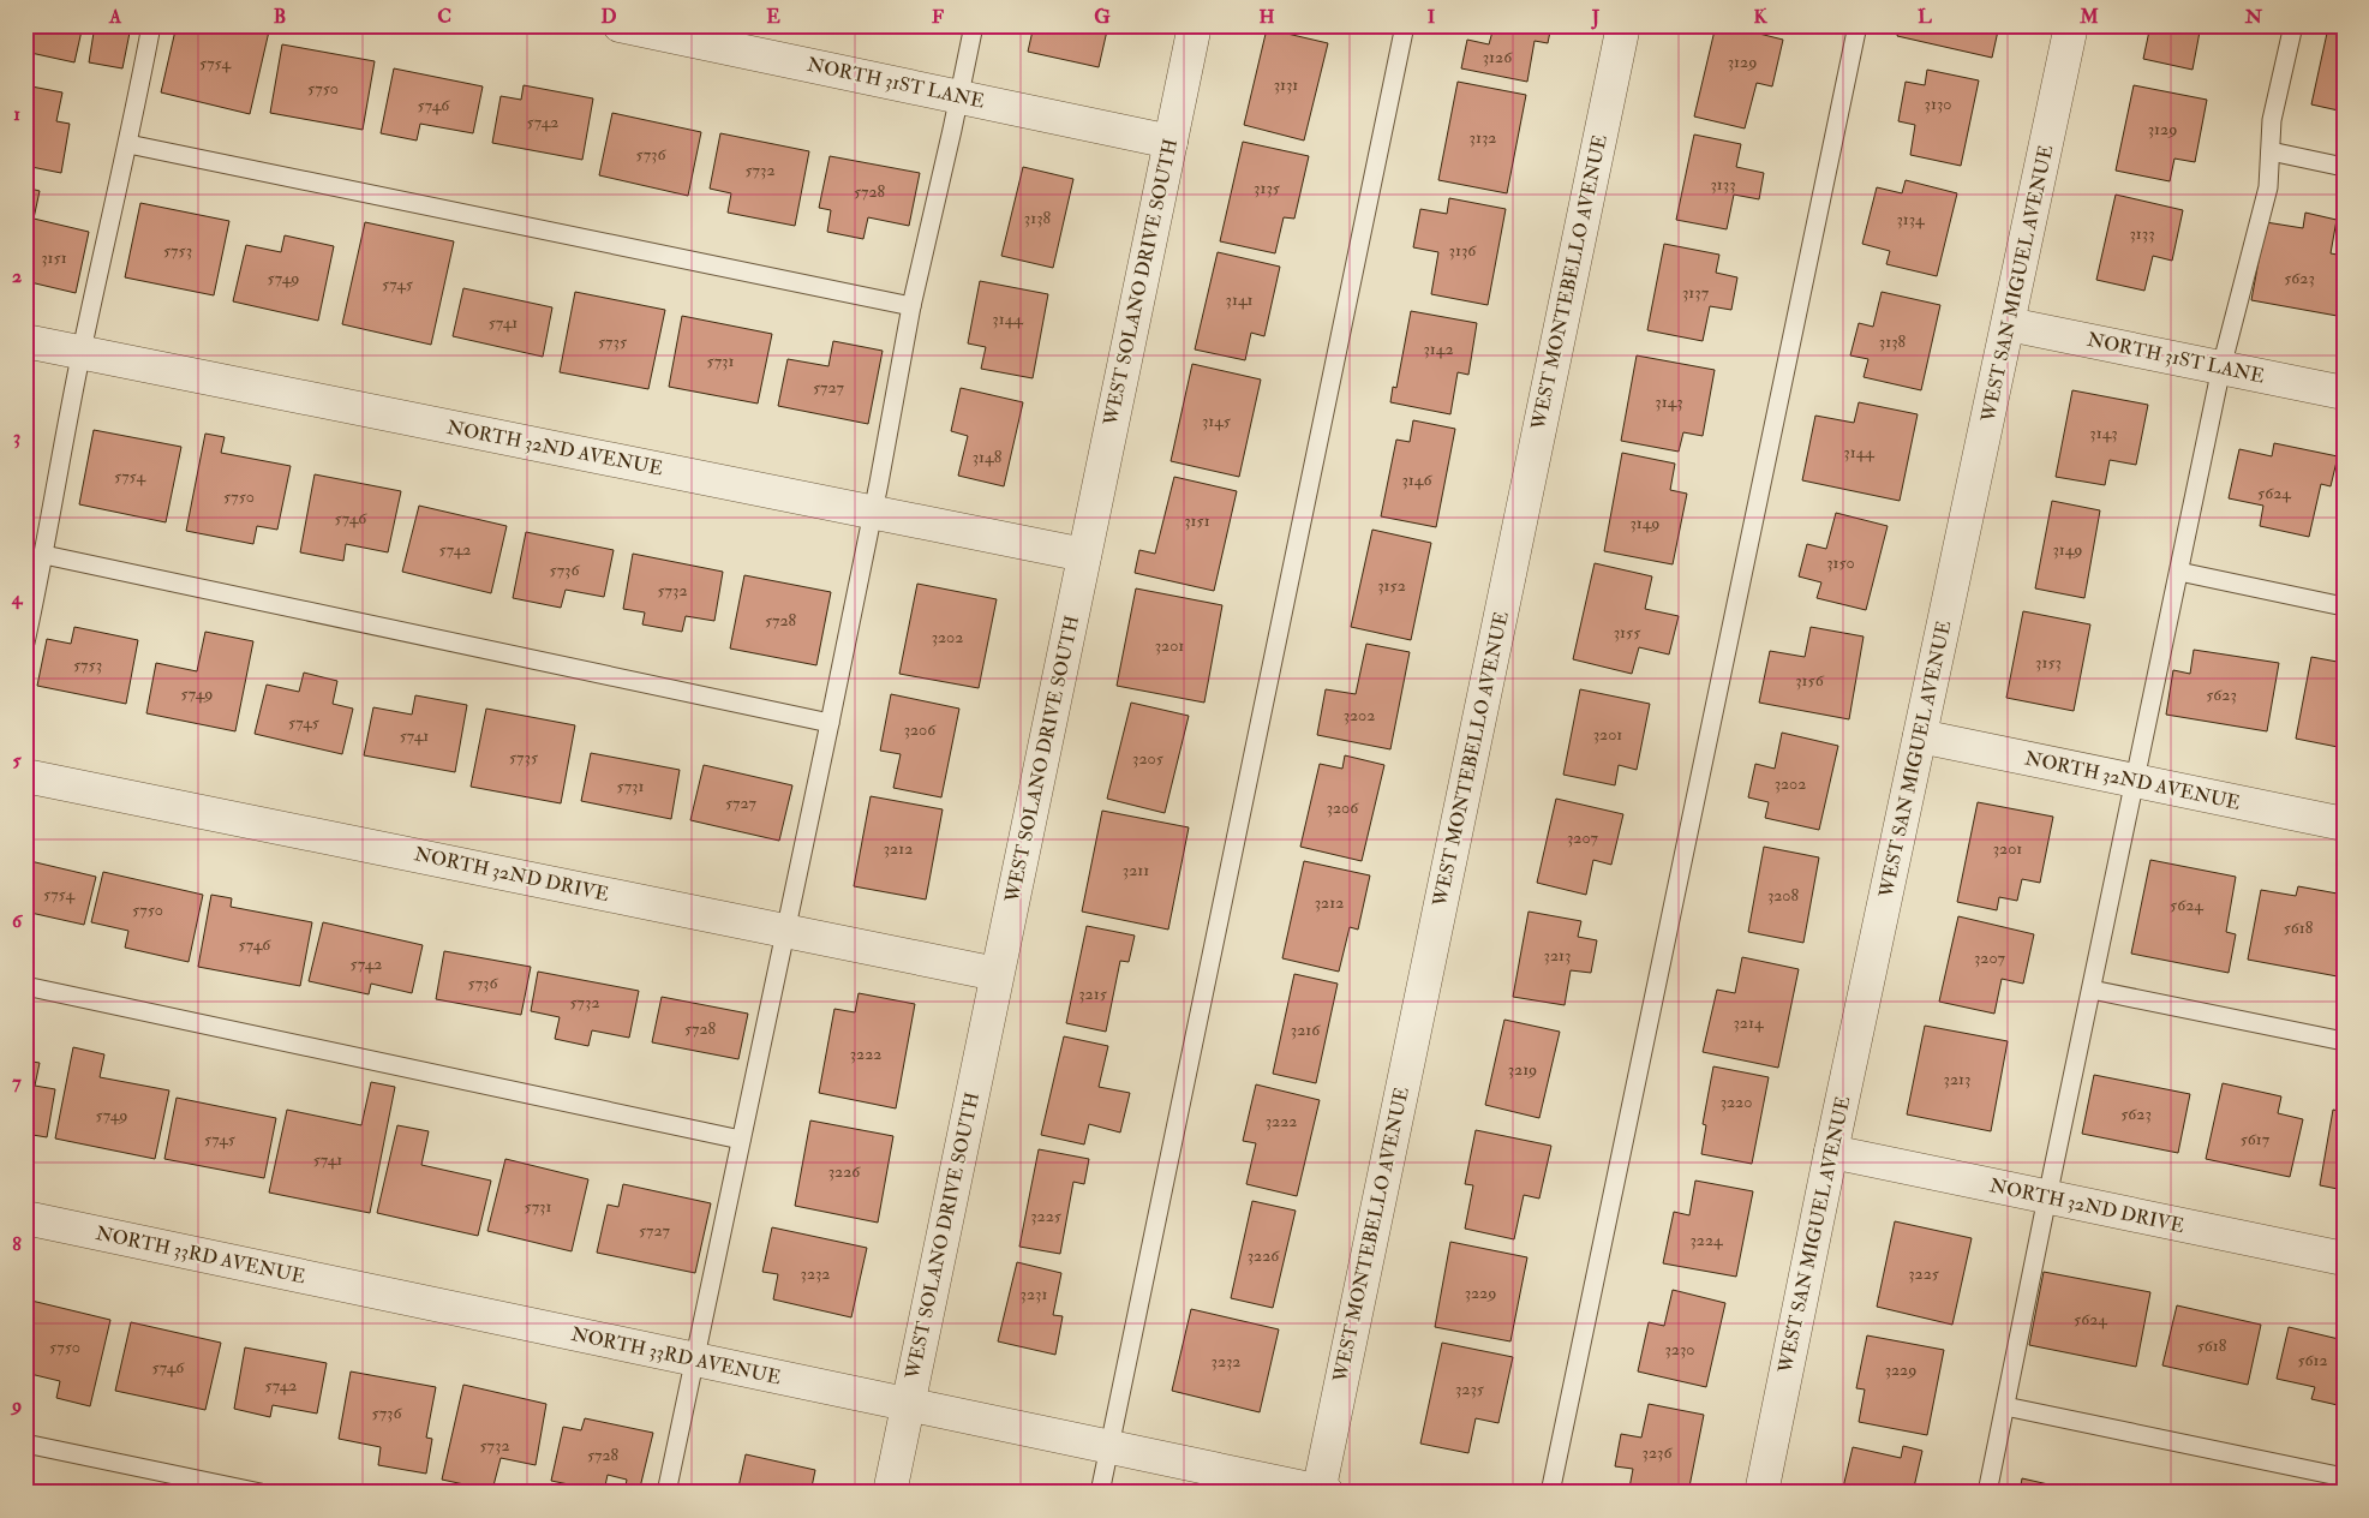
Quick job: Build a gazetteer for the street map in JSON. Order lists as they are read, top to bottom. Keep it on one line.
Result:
{"streets":{"street":["NORTH 31ST LANE","WEST SOLANO DRIVE SOUTH","WEST MONTEBELLO AVENUE","WEST SAN MIGUEL AVENUE","NORTH 32ND AVENUE","NORTH 32ND DRIVE","NORTH 33RD AVENUE"]},"crossings":[["NORTH 31ST LANE","WEST SOLANO DRIVE SOUTH"],["NORTH 31ST LANE","WEST SAN MIGUEL AVENUE"],["WEST SOLANO DRIVE SOUTH","NORTH 32ND AVENUE"],["WEST SOLANO DRIVE SOUTH","NORTH 32ND DRIVE"],["WEST SOLANO DRIVE SOUTH","NORTH 33RD AVENUE"],["WEST MONTEBELLO AVENUE","NORTH 33RD AVENUE"],["WEST SAN MIGUEL AVENUE","NORTH 32ND AVENUE"],["WEST SAN MIGUEL AVENUE","NORTH 32ND DRIVE"]],"house_numbers":["3126","3129","5754","3131","5750","3130","5746","5742","3129","3132","5736","5732","3133","3135","5728","3138","3134","3133","5753","3136","3151","5749","5623","5745","3137","3141","3144","5741","5735","3138","3142","5731","5727","3143","3145","3143","3144","3148","5754","3146","5624","5750","5746","3151","3149","5742","3149","3150","5736","3152","5732","5728","3155","3202","3201","3153","5753","3156","5749","5623","3202","5745","3206","3201","5741","5735","3205","3202","5731","5727","3206","3207","3212","3201","3211","5754","3208","3212","5624","5750","5618","5746","3213","3207","5742","5736","3215","5732","3214","5728","3216","3222","3219","3213","3220","5623","5749","3222","5745","5617","5741","3226","5731","3225","5727","3224","3226","3232","3225","3229","3231","5624","5618","5750","3230","5612","3232","5746","3229","5742","3235","5736","5732","3236","5728"],"grid":{"columns":["A","B","C","D","E","F","G","H","I","J","K","L","M","N"],"rows":["1","2","3","4","5","6","7","8","9"]}}
